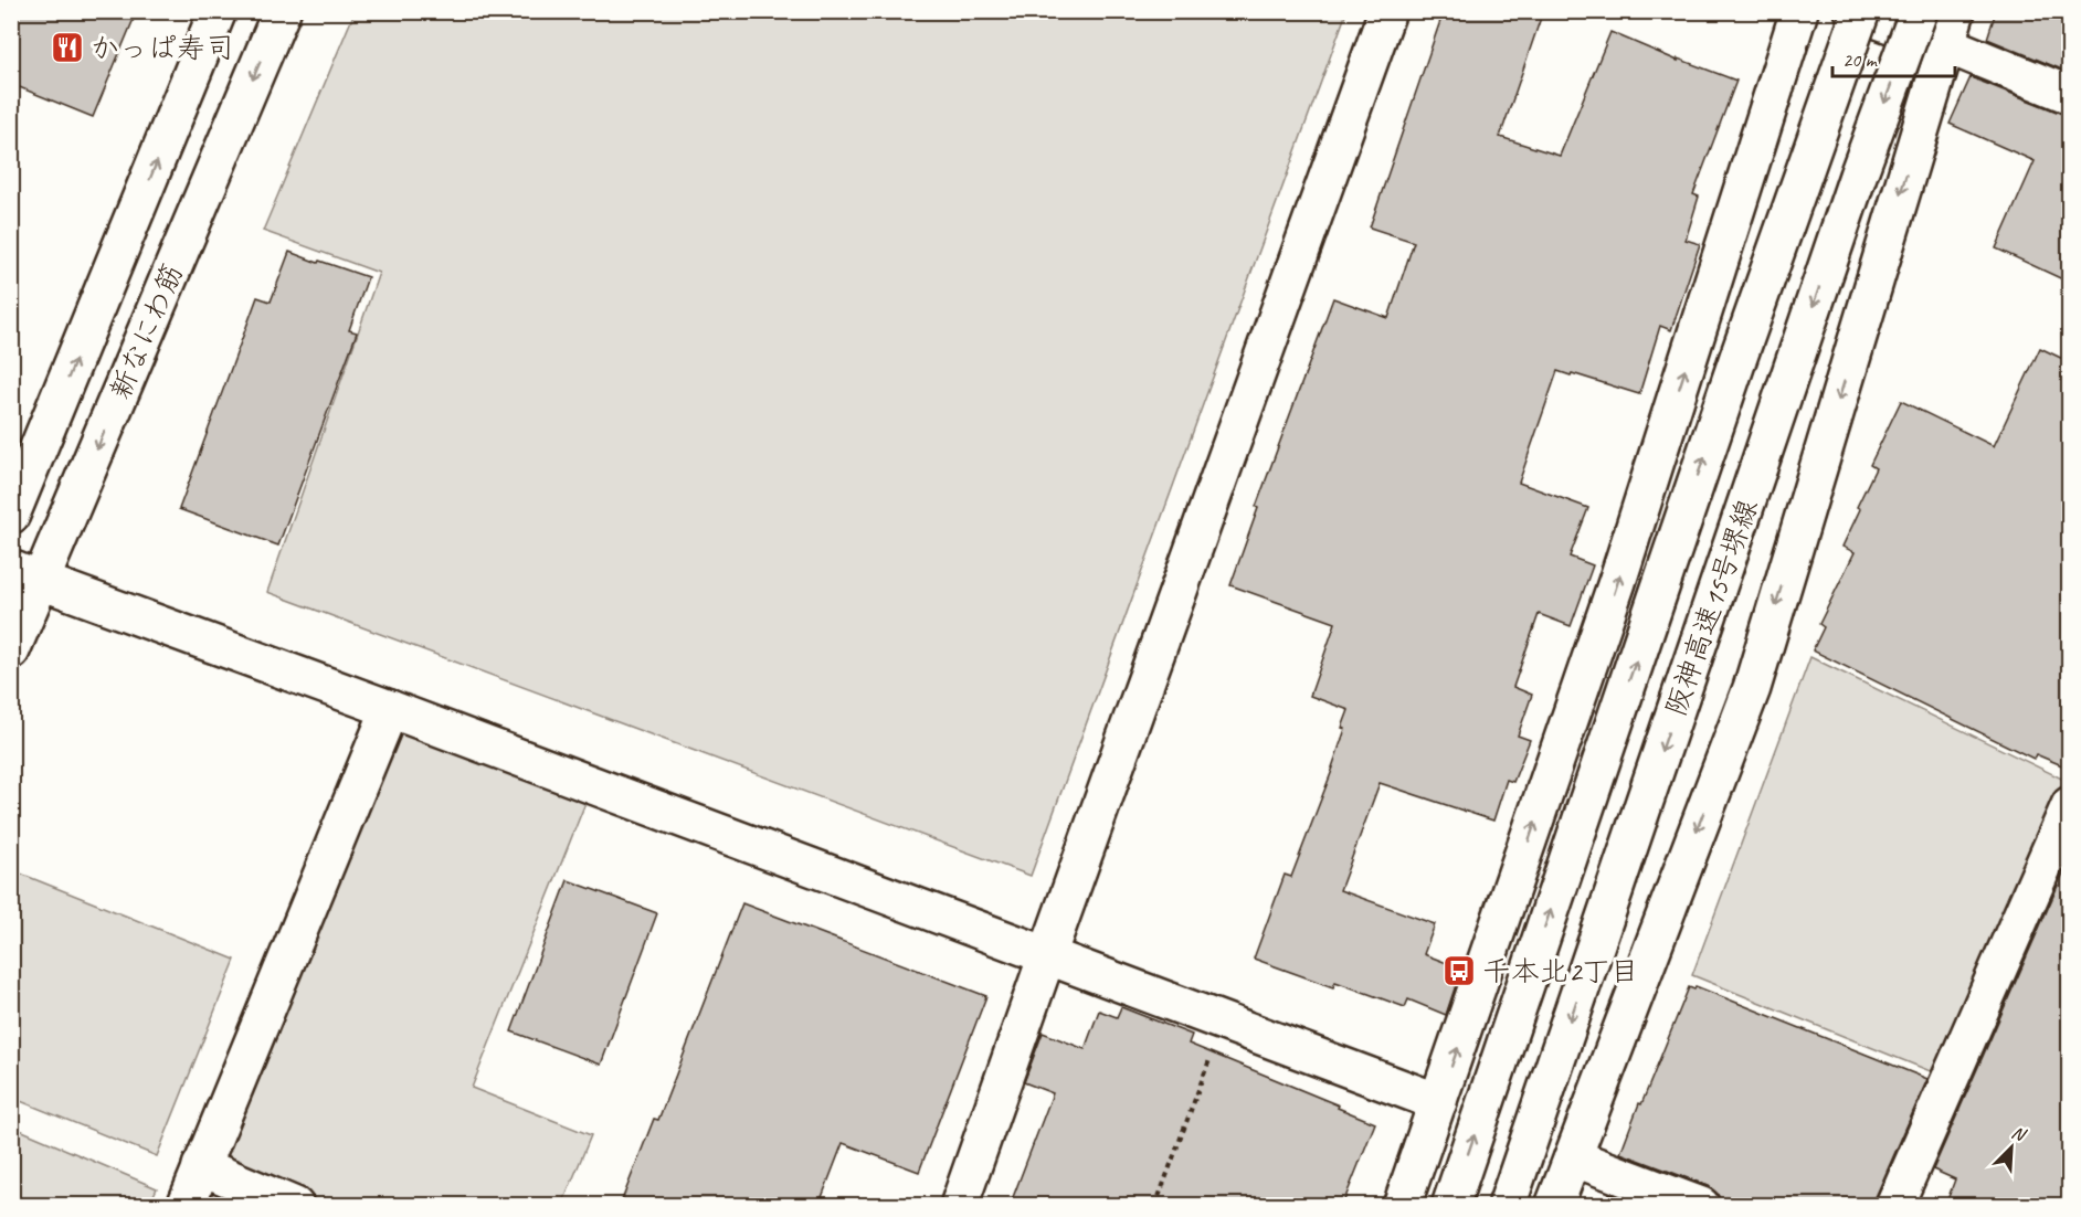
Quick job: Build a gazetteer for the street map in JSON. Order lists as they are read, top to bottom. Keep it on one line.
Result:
{"streets":{"main road":["新なにわ筋","阪神高速15号堺線"]},"places":{"restaurant":["かっぱ寿司"],"bus stop":["千本北2丁目"]},"scale_bar":"20 m","north":"top right"}
